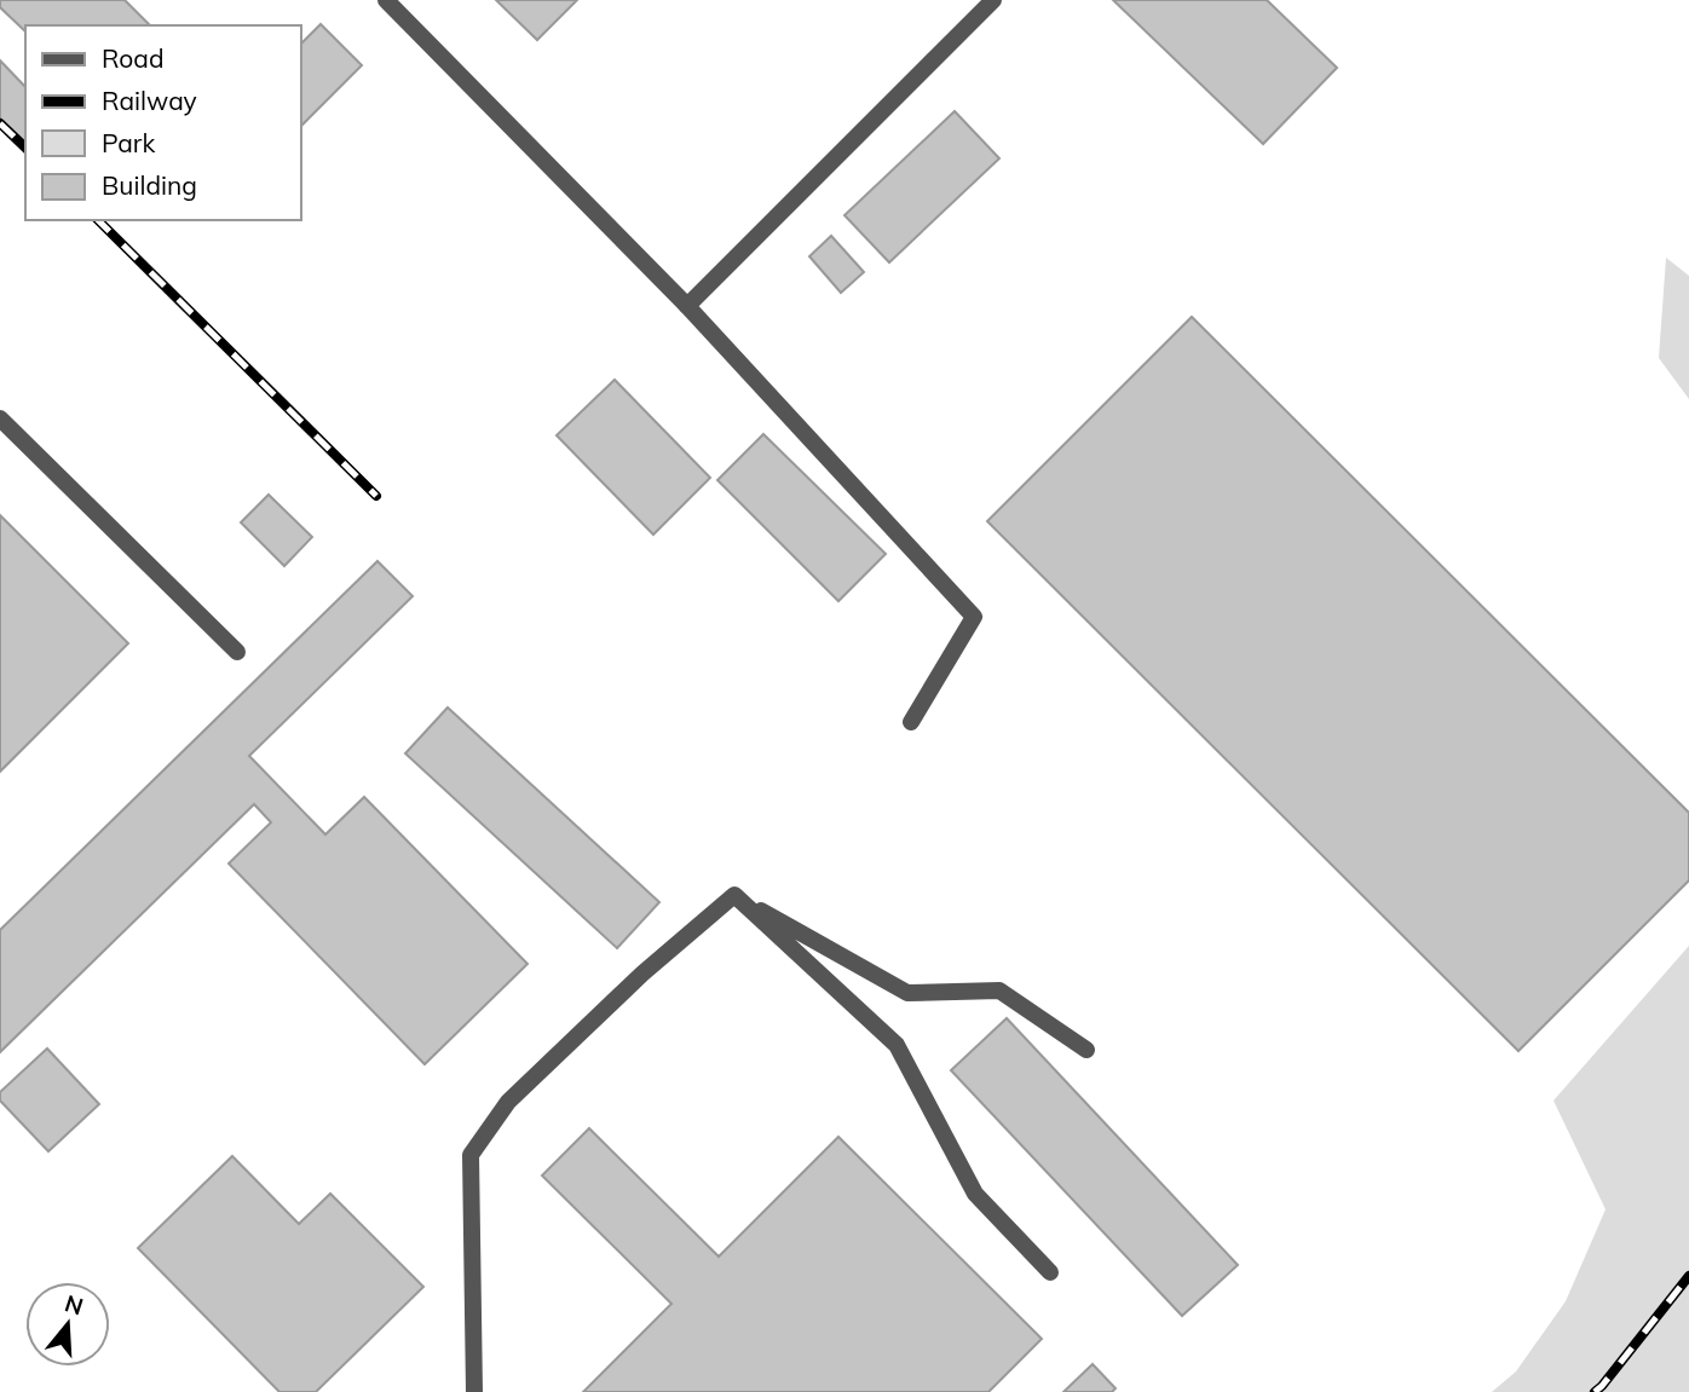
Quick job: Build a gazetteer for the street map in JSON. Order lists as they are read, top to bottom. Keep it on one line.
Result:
{"legend":["Road","Railway","Park","Building"],"north":"top"}
